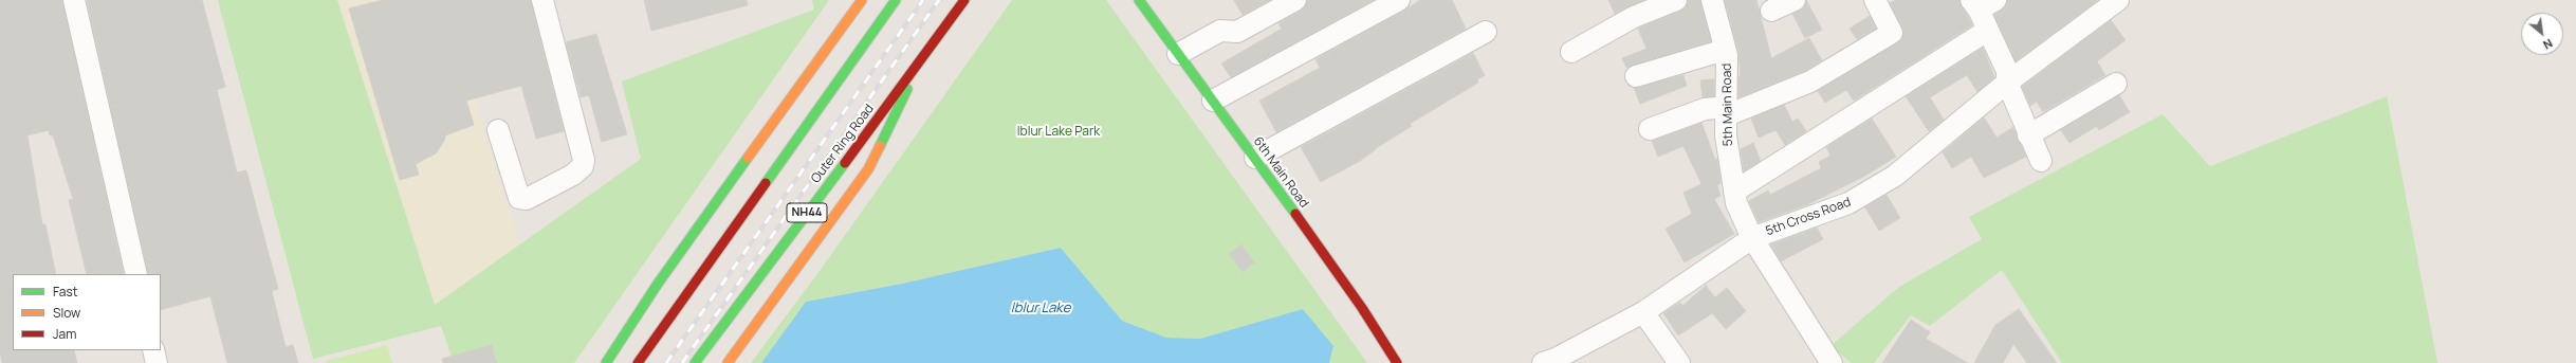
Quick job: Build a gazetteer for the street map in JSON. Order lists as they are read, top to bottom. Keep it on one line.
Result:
{"streets":{"main road":["Outer Ring Road","6th Main Road","NH44"],"street":["5th Main Road","5th Cross Road"]},"crossings":[["5th Main Road","5th Cross Road"]],"water":["Iblur Lake"],"parks":["Iblur Lake Park"],"legend":["Fast","Slow","Jam"],"north":"bottom right"}
